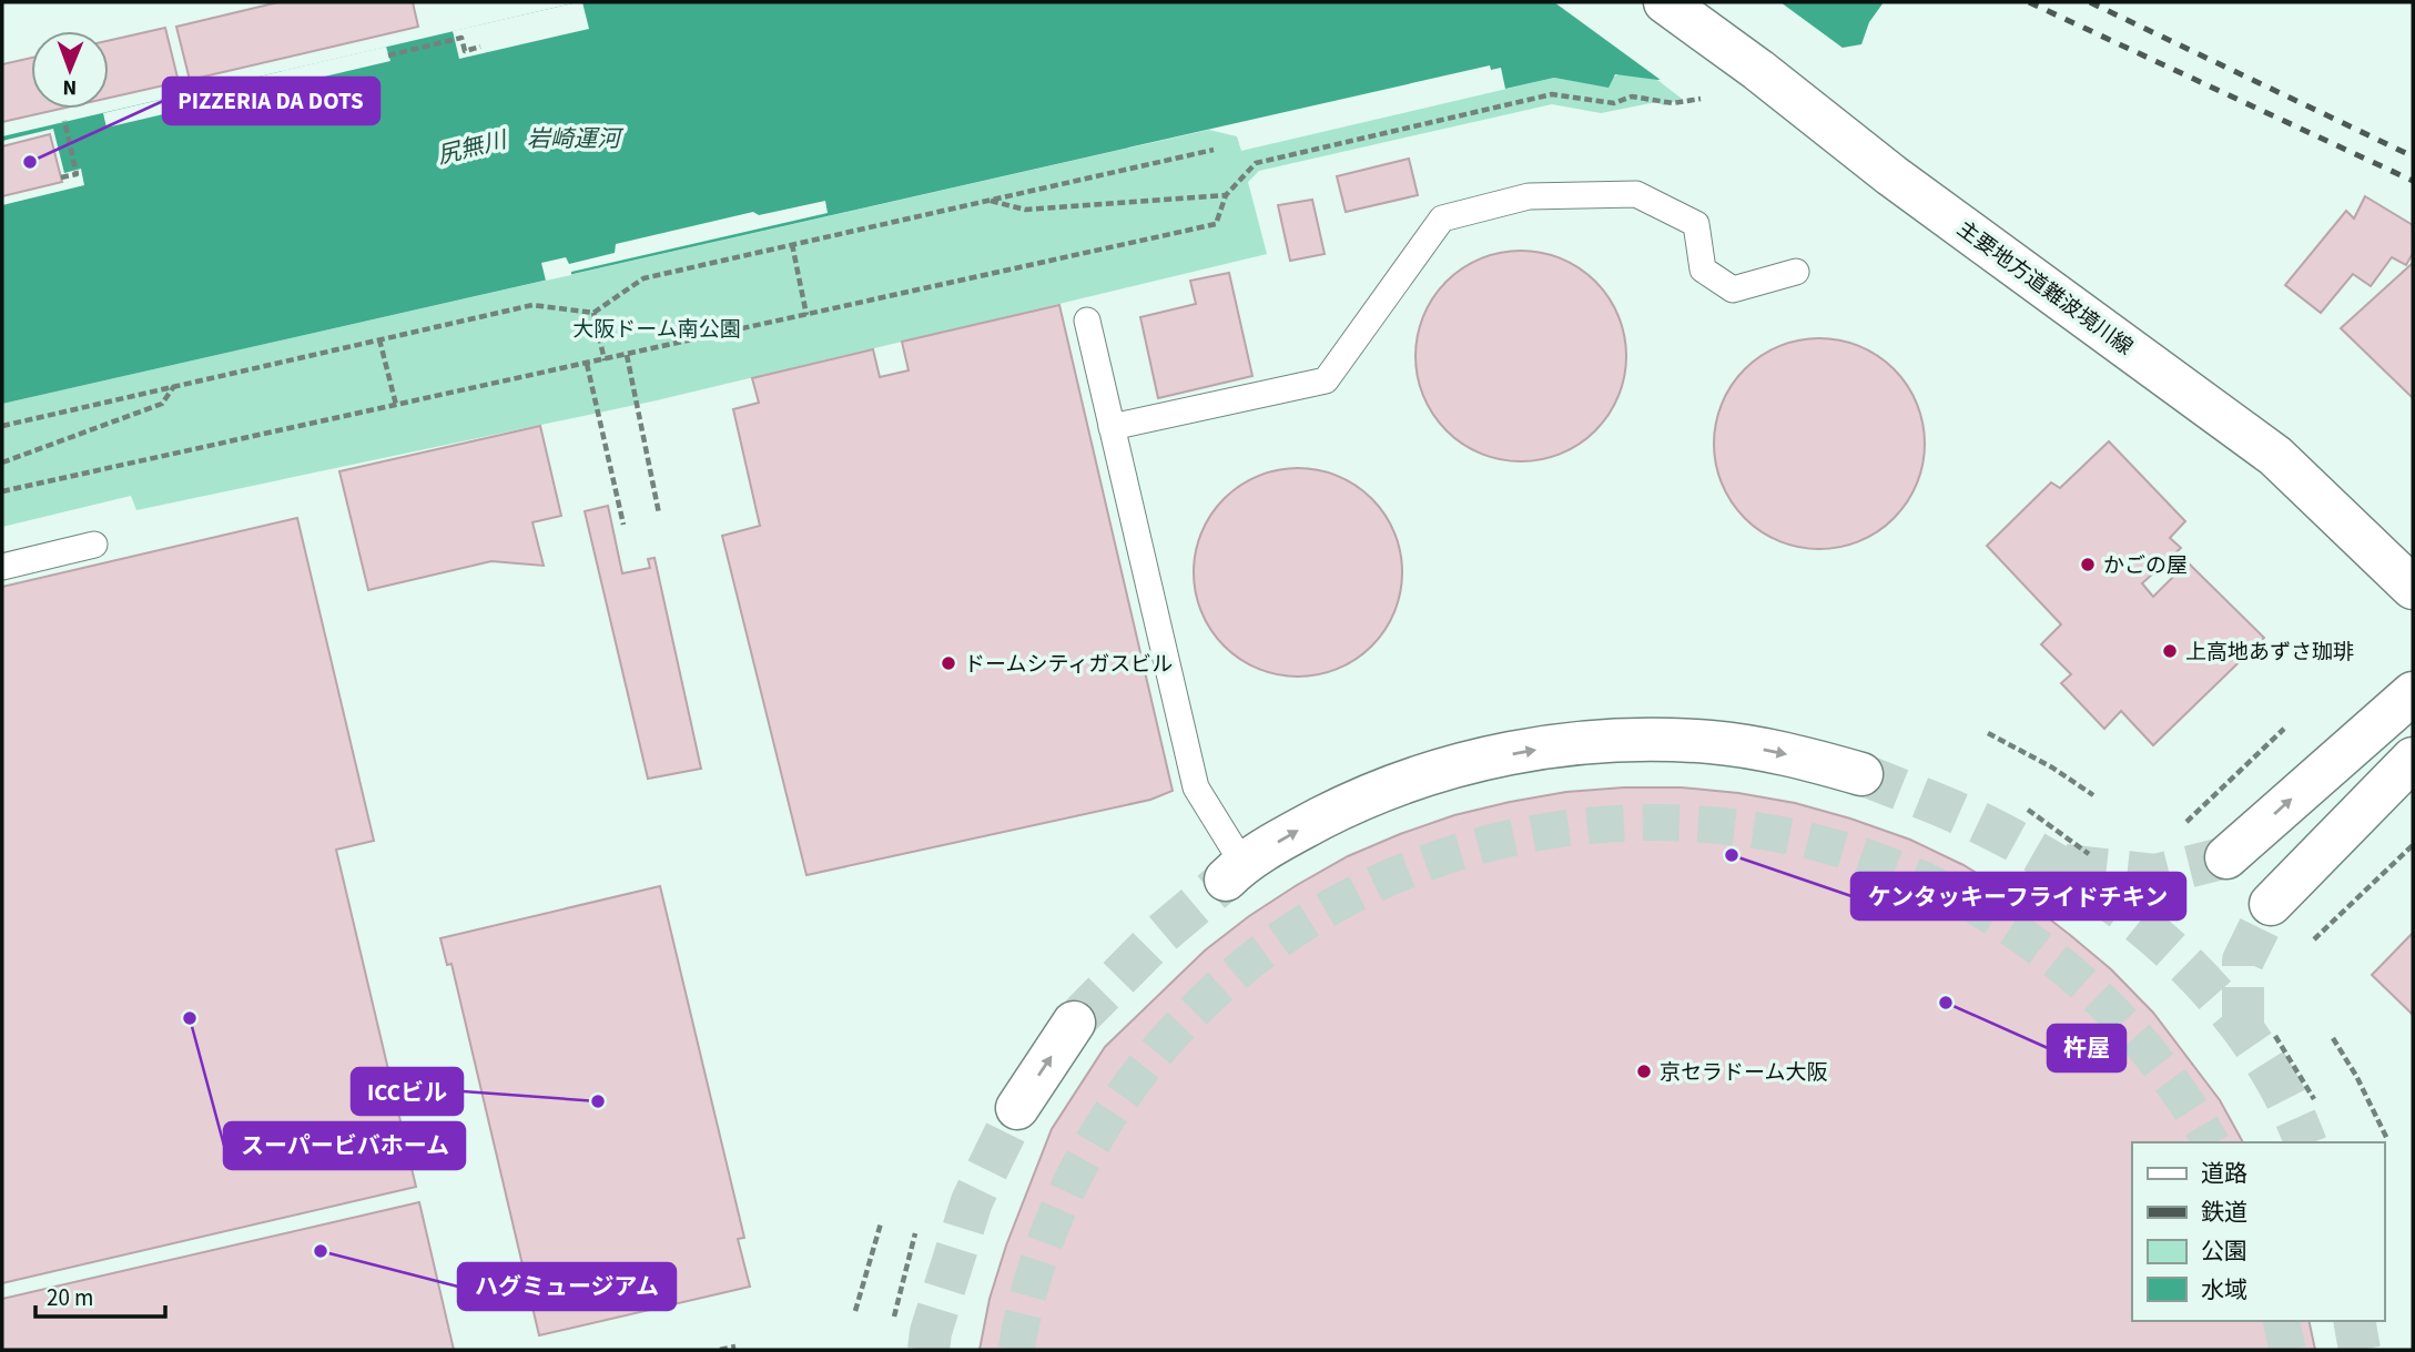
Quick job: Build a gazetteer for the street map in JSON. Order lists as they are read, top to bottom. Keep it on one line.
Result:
{"streets":{"street":["主要地方道難波境川線"]},"water":["岩崎運河","尻無川"],"parks":["大阪ドーム南公園"],"places":["PIZZERIA DA DOTS","かごの屋","上高地あずさ珈琲","ドームシティガスビル","ケンタッキーフライドチキン","杵屋","スーパービバホーム","京セラドーム大阪","ICCビル","ハグミュージアム"],"legend":["道路","鉄道","公園","水域"],"scale_bar":"20 m","north":"bottom"}
